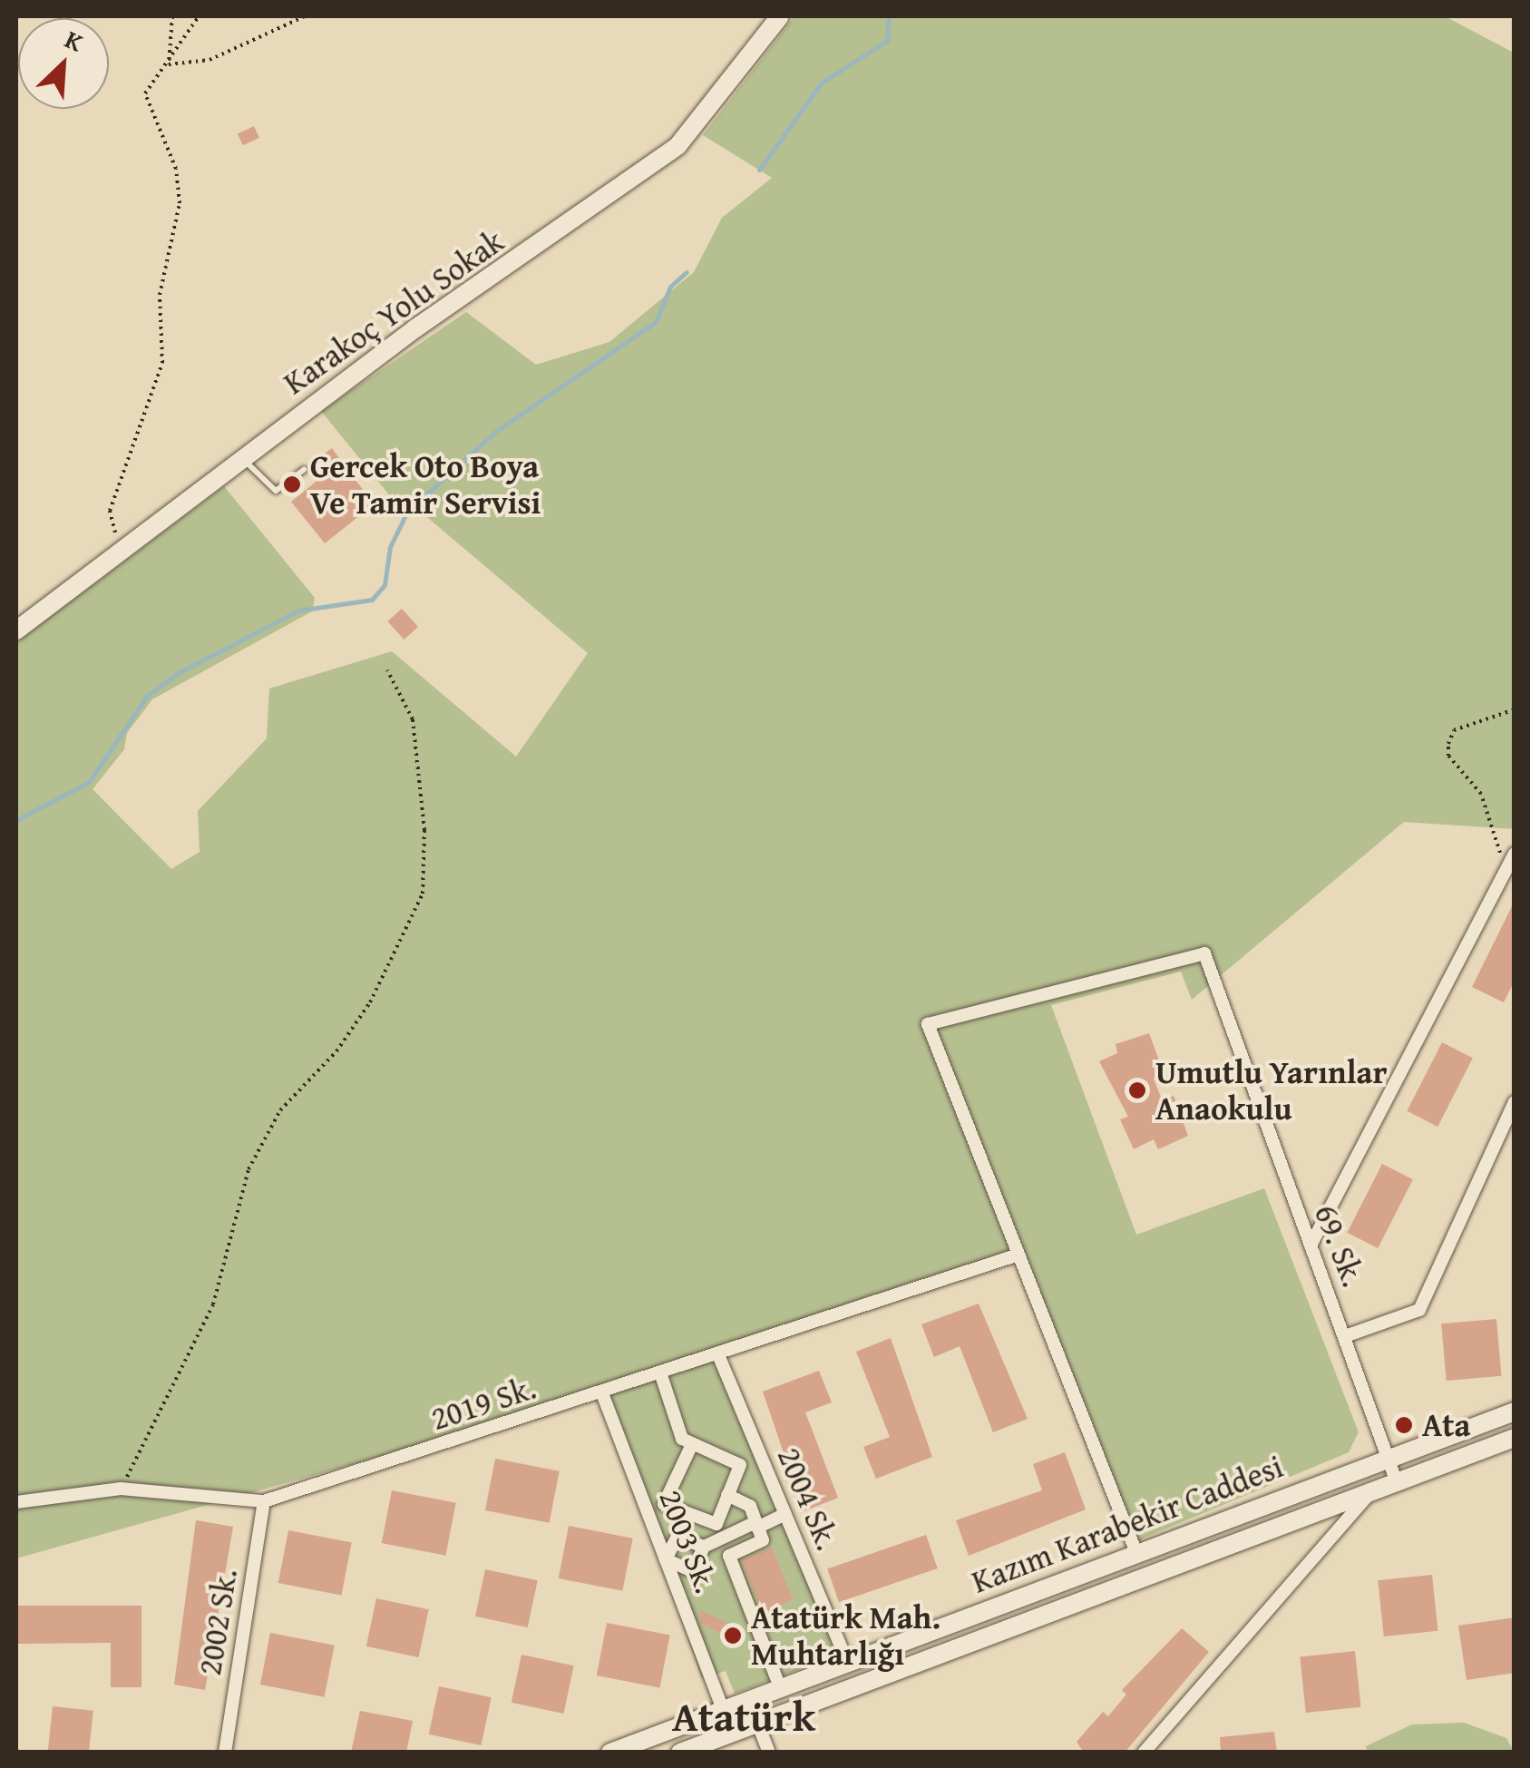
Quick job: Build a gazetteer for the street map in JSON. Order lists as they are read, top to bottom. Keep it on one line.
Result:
{"streets":{"street":["Karakoç Yolu Sokak","69. Sk.","2019 Sk.","2004 Sk.","Kazım Karabekir Caddesi","2003 Sk.","2002 Sk."]},"crossings":[["69. Sk.","2019 Sk."],["69. Sk.","Kazım Karabekir Caddesi"],["2019 Sk.","2004 Sk."],["2019 Sk.","2003 Sk."],["2019 Sk.","2002 Sk."],["2004 Sk.","Kazım Karabekir Caddesi"],["Kazım Karabekir Caddesi","2003 Sk."]],"districts":["Atatürk"],"places":["Gercek Oto Boya Ve Tamir Servisi","Umutlu Yarınlar Anaokulu","Ata","Atatürk Mah. Muhtarlığı"],"north":"top right"}
